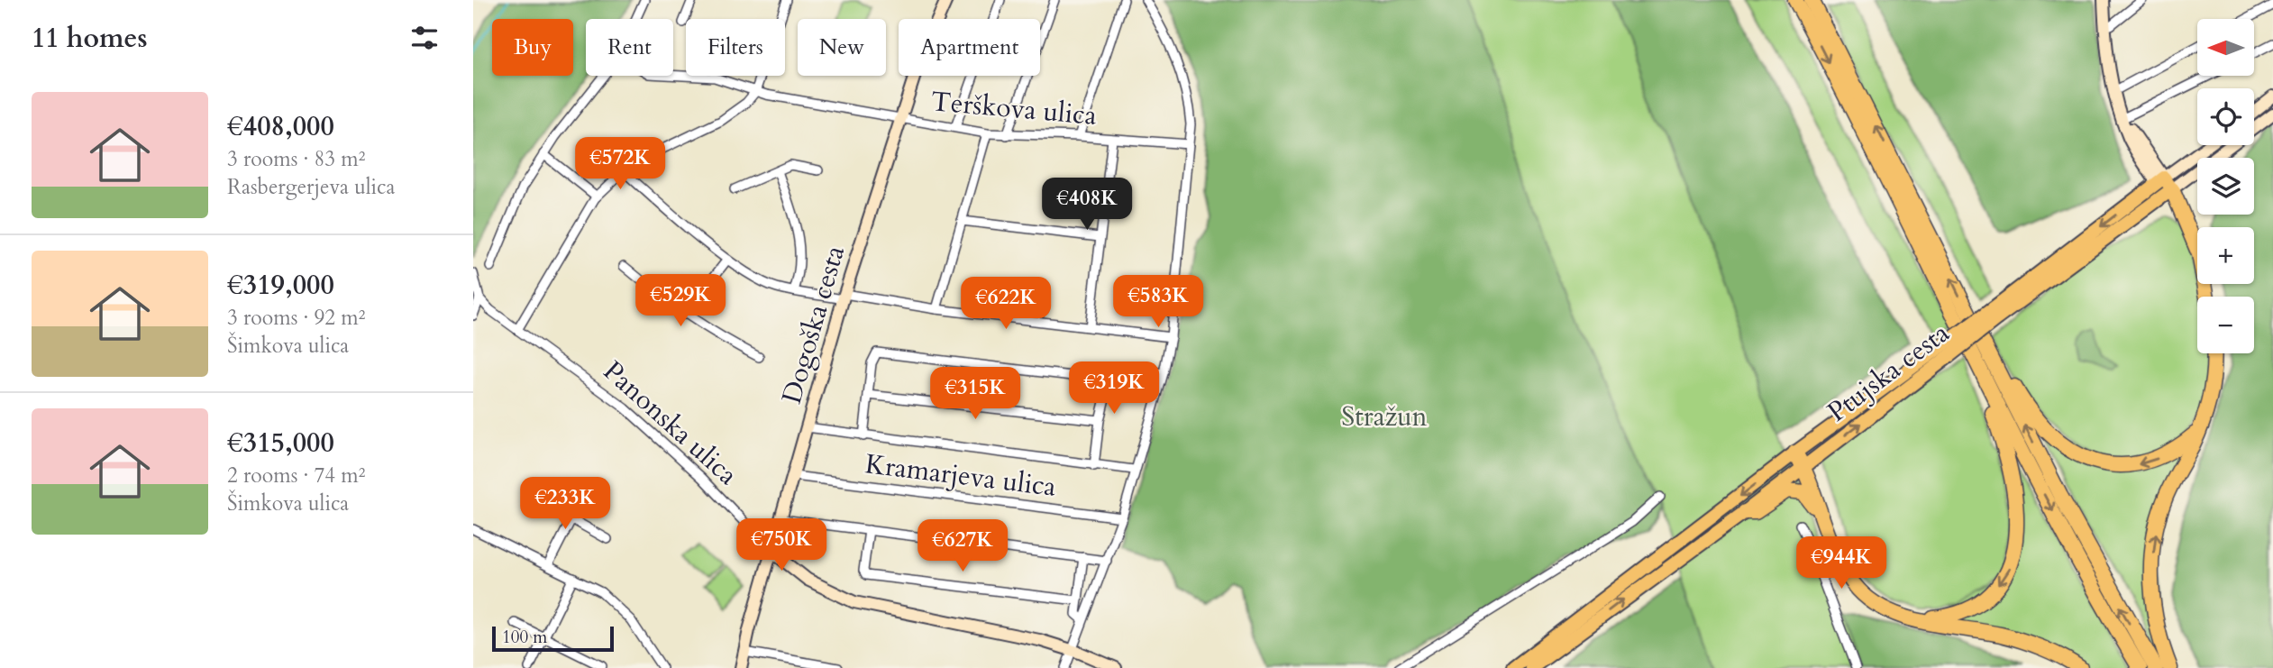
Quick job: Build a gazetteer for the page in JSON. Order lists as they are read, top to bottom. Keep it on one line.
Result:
{"streets":{"main road":["Ptujska cesta"],"street":["Terškova ulica","Dogoška cesta","Panonska ulica","Kramarjeva ulica"]},"crossings":[["Terškova ulica","Dogoška cesta"],["Dogoška cesta","Panonska ulica"],["Dogoška cesta","Kramarjeva ulica"]],"parks":["Stražun"],"scale_bar":"100 m","north":"left","page":{"heading":"11 homes","map_buttons":["+","−"],"chip":["Buy","Rent","Filters","New","Apartment"],"list":[{"name":"€408,000","note":"3 rooms · 83 m² · Rasbergerjeva ulica"},{"name":"€319,000","note":"3 rooms · 92 m² · Šimkova ulica"},{"name":"€315,000","note":"2 rooms · 74 m² · Šimkova ulica"}],"price":["€572K","€408K","€529K","€583K","€622K","€319K","€315K","€233K","€750K","€627K","€944K"],"scale":"100 m"}}
